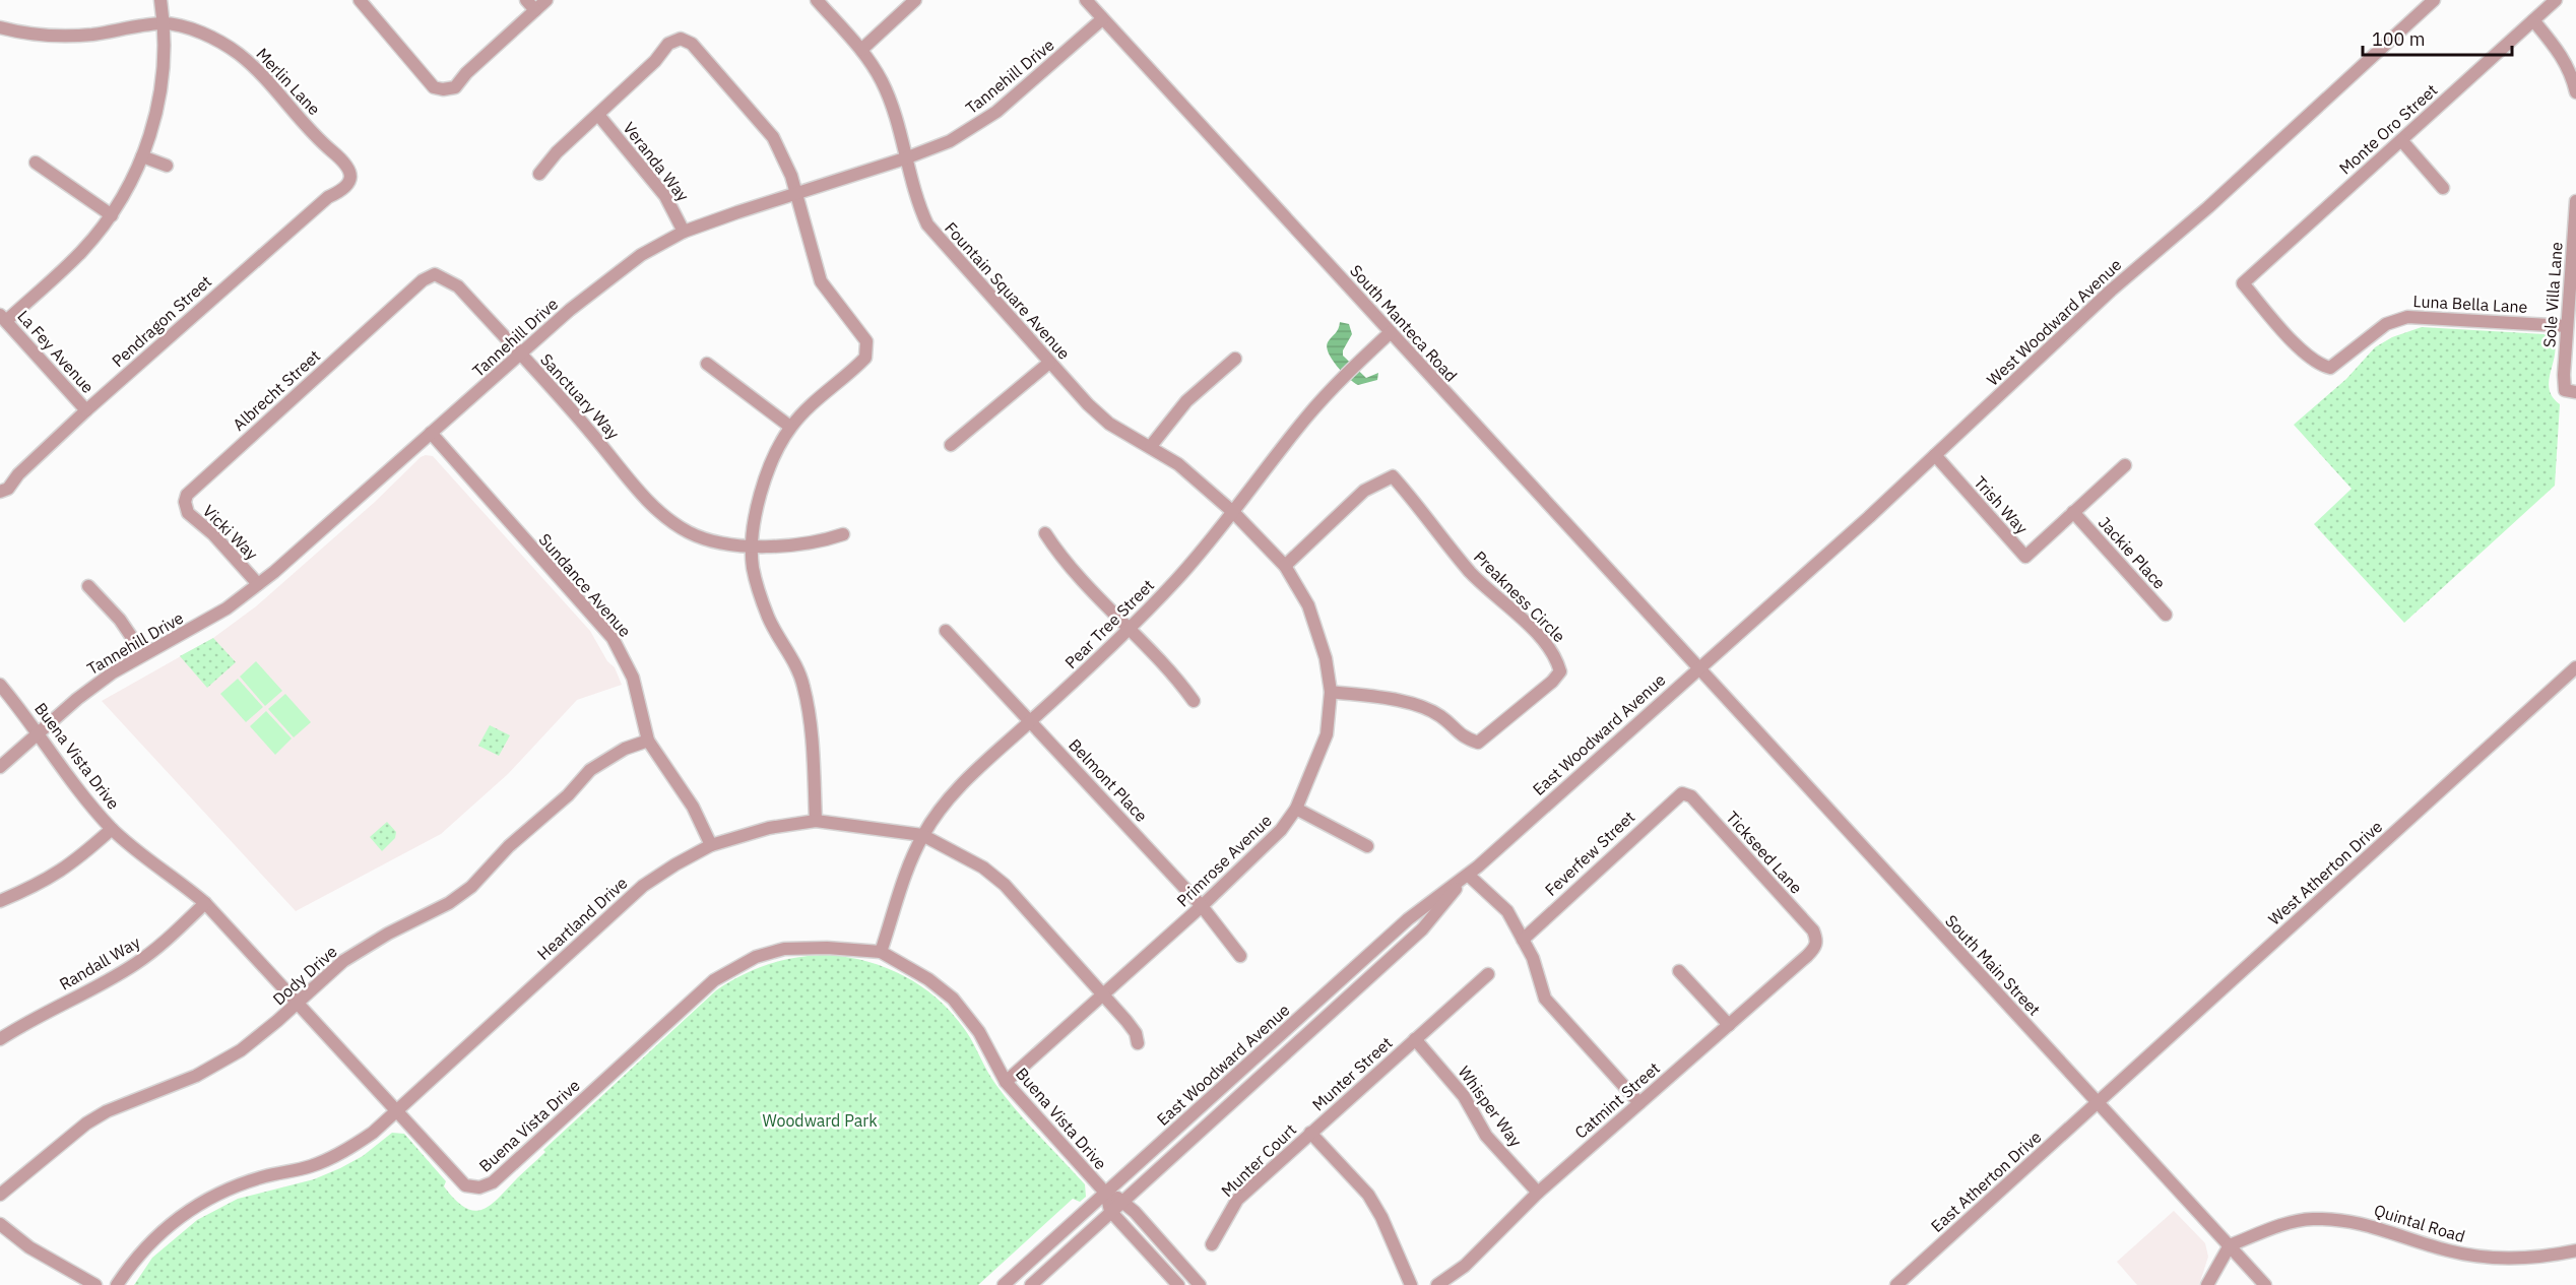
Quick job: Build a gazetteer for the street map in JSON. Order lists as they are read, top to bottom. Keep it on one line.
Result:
{"streets":{"street":["Tannehill Drive","Merlin Lane","Monte Oro Street","Veranda Way","Fountain Square Avenue","Sole Villa Lane","Luna Bella Lane","Pendragon Street","West Woodward Avenue","South Manteca Road","La Fey Avenue","Albrecht Street","Sanctuary Way","Trish Way","Vicki Way","Jackie Place","Sundance Avenue","Preakness Circle","Pear Tree Street","East Woodward Avenue","Buena Vista Drive","Belmont Place","Tickseed Lane","Feverfew Street","Primrose Avenue","West Atherton Drive","Heartland Drive","Randall Way","South Main Street","Dody Drive","Munter Street","Catmint Street","Whisper Way","Munter Court","East Atherton Drive","Quintal Road"]},"crossings":[["Tannehill Drive","Veranda Way"],["Tannehill Drive","Fountain Square Avenue"],["Tannehill Drive","South Manteca Road"],["Tannehill Drive","Sanctuary Way"],["Tannehill Drive","Vicki Way"],["Tannehill Drive","Sundance Avenue"],["Tannehill Drive","Buena Vista Drive"],["Merlin Lane","Pendragon Street"],["Monte Oro Street","Luna Bella Lane"],["Fountain Square Avenue","Pear Tree Street"],["Fountain Square Avenue","Primrose Avenue"],["Sole Villa Lane","Luna Bella Lane"],["Pendragon Street","La Fey Avenue"],["West Woodward Avenue","South Manteca Road"],["West Woodward Avenue","Trish Way"],["West Woodward Avenue","East Woodward Avenue"],["West Woodward Avenue","South Main Street"],["South Manteca Road","Pear Tree Street"],["South Manteca Road","East Woodward Avenue"],["South Manteca Road","South Main Street"],["Albrecht Street","Sanctuary Way"],["Albrecht Street","Vicki Way"],["Trish Way","Jackie Place"],["Sundance Avenue","Heartland Drive"],["Sundance Avenue","Dody Drive"],["Preakness Circle","Primrose Avenue"],["Pear Tree Street","Buena Vista Drive"],["Pear Tree Street","Belmont Place"],["Pear Tree Street","Primrose Avenue"],["Pear Tree Street","Heartland Drive"],["East Woodward Avenue","Buena Vista Drive"],["East Woodward Avenue","South Main Street"],["Buena Vista Drive","Primrose Avenue"],["Buena Vista Drive","Heartland Drive"],["Buena Vista Drive","Randall Way"],["Buena Vista Drive","Dody Drive"],["Belmont Place","Primrose Avenue"],["Tickseed Lane","Feverfew Street"],["Tickseed Lane","Catmint Street"],["Primrose Avenue","Heartland Drive"],["West Atherton Drive","South Main Street"],["West Atherton Drive","East Atherton Drive"],["South Main Street","East Atherton Drive"],["South Main Street","Quintal Road"],["Munter Street","Whisper Way"],["Munter Street","Munter Court"],["Catmint Street","Whisper Way"]],"parks":["Woodward Park"],"scale_bar":"100 m"}
